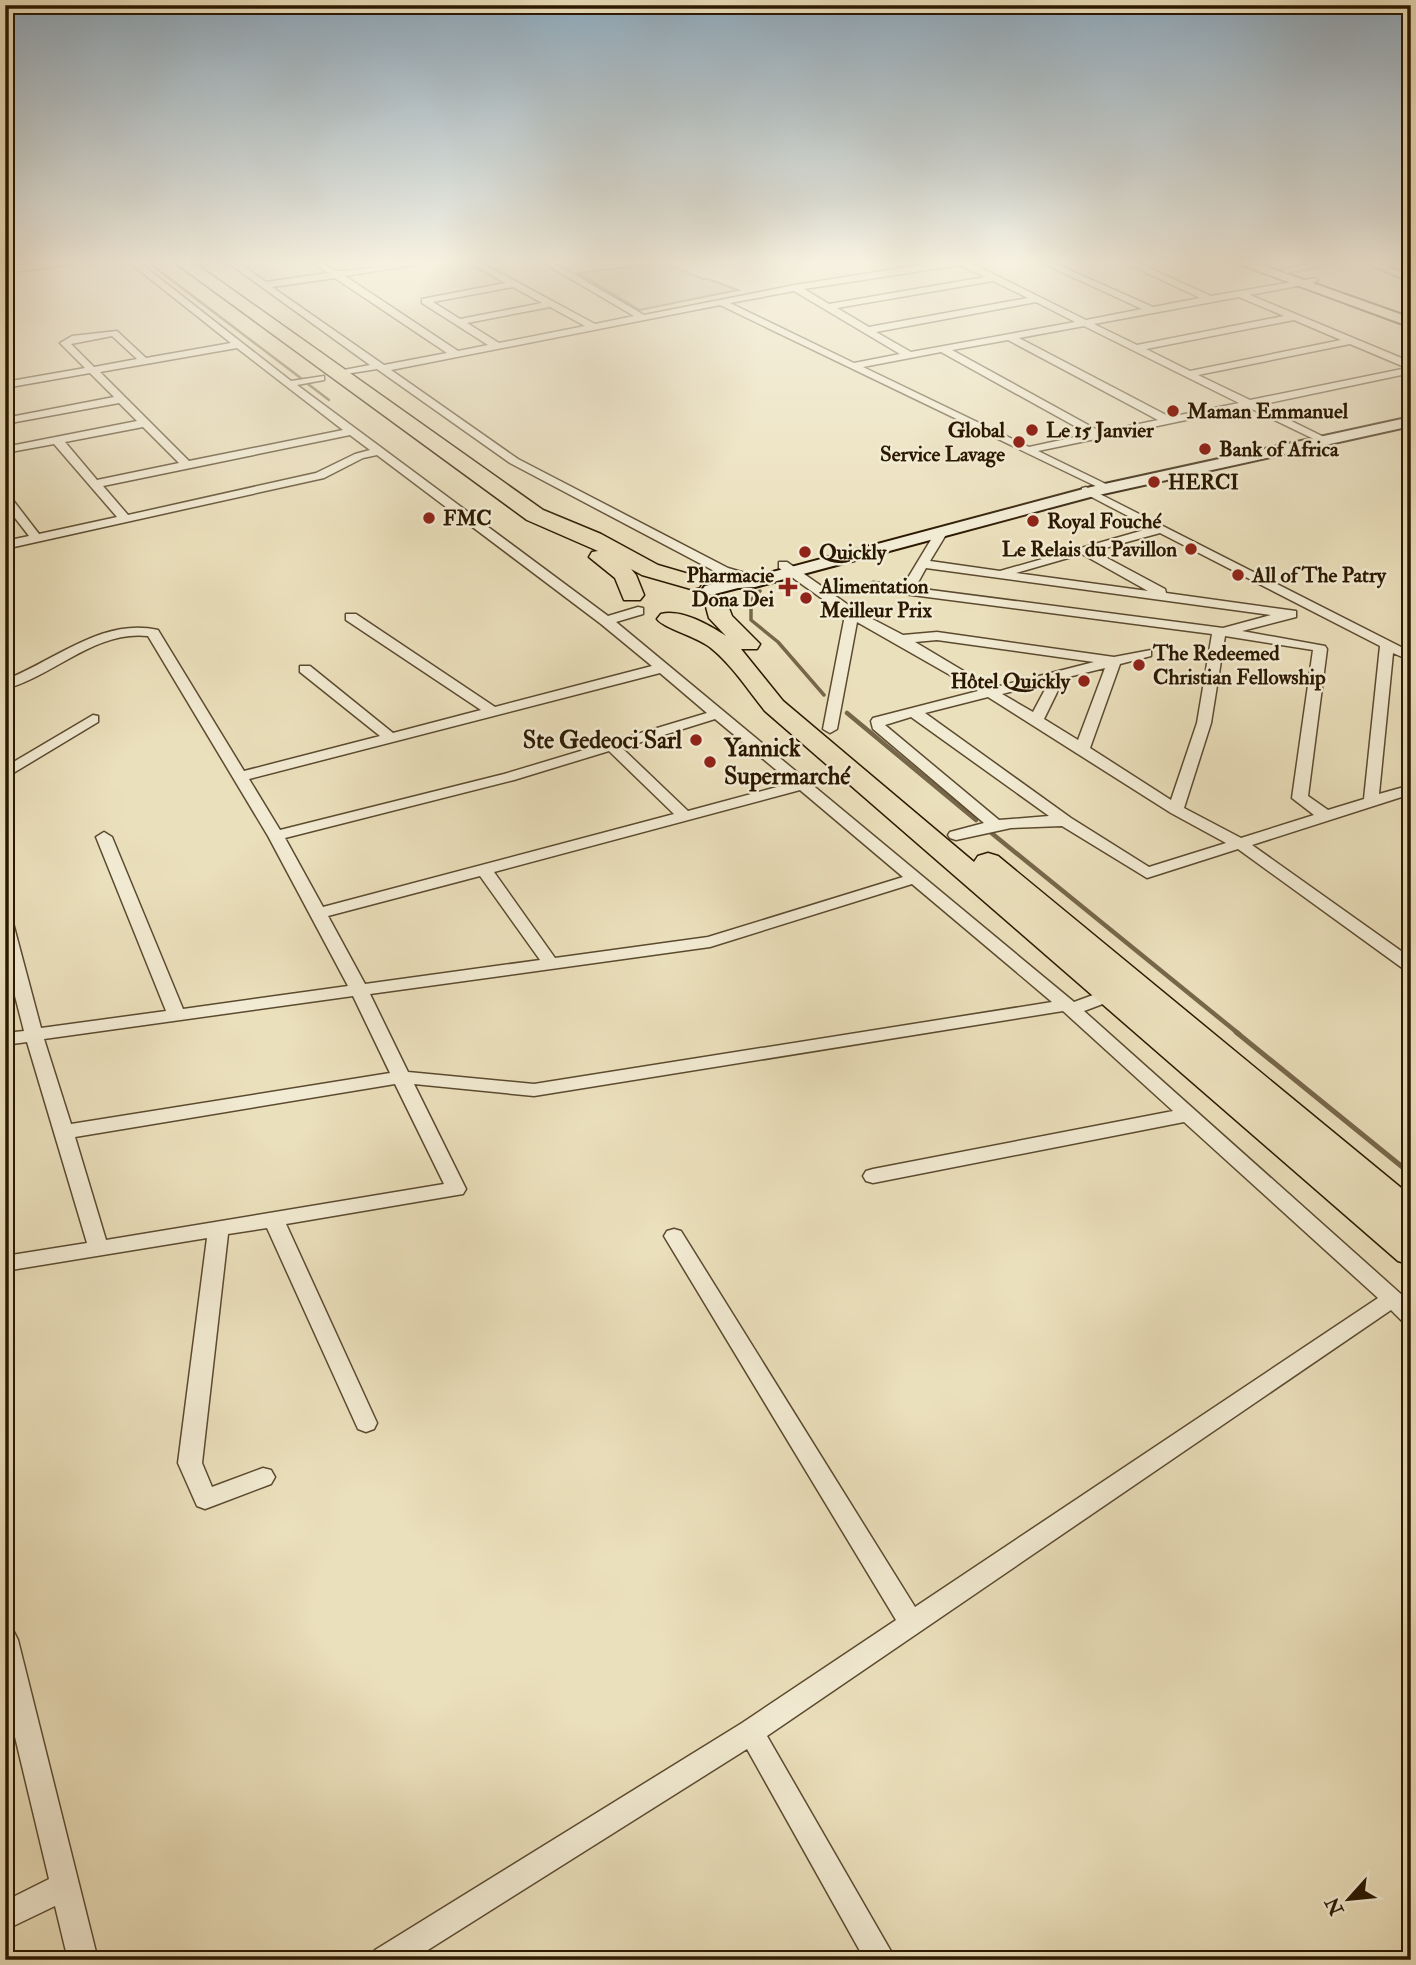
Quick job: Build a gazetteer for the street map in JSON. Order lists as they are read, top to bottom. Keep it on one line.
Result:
{"places":{"other":["Maman Emmanuel","Le 15 Janvier","Global Service Lavage","Bank of Africa","HERCI","FMC","Royal Fouché","Le Relais du Pavillon","Quickly","All of The Patry","Alimentation Meilleur Prix","The Redeemed Christian Fellowship","Hôtel Quickly","Ste Gedeoci Sarl","Yannick Supermarché"],"health":["Pharmacie Dona Dei"]},"north":"bottom left"}
